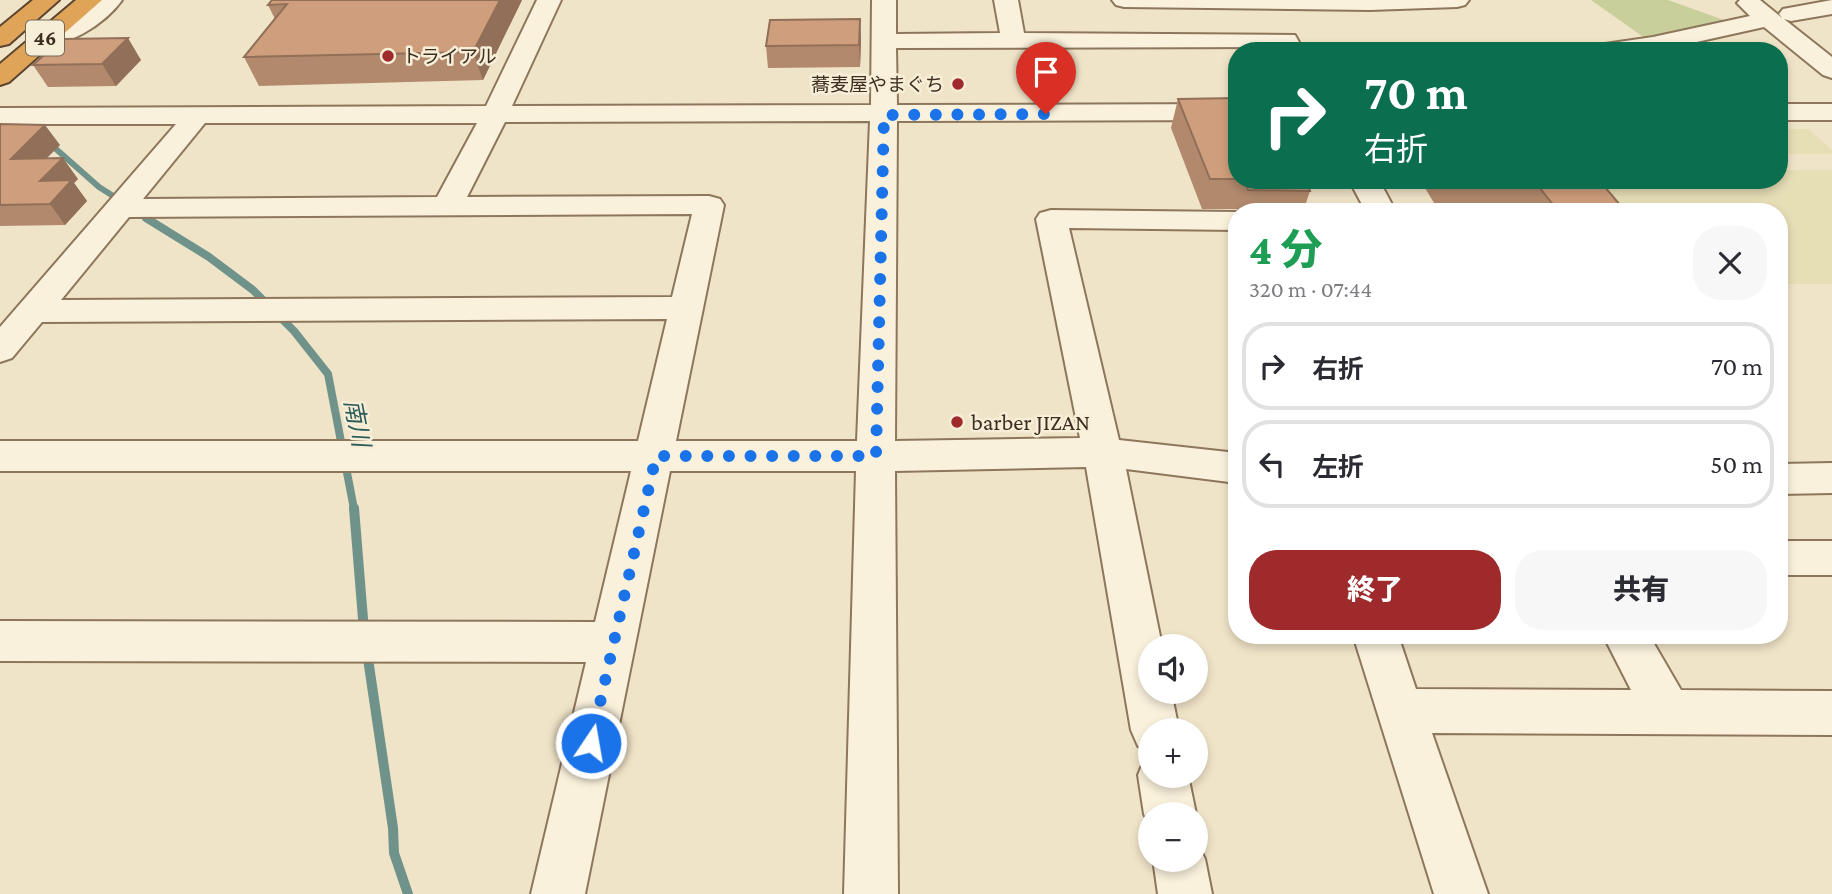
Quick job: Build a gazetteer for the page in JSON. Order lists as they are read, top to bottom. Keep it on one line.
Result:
{"streets":{"highway":["46"]},"water":["南川"],"places":["トライアル","蕎麦屋やまぐち","barber JIZAN"],"page":{"turn":["70 m","右折"],"heading":["4 分","320 m · 07:44"],"list":[{"name":"右折","value":"70 m"},{"name":"左折","value":"50 m"}],"buttons":["終了","共有"],"map_buttons":["+","−"]}}
